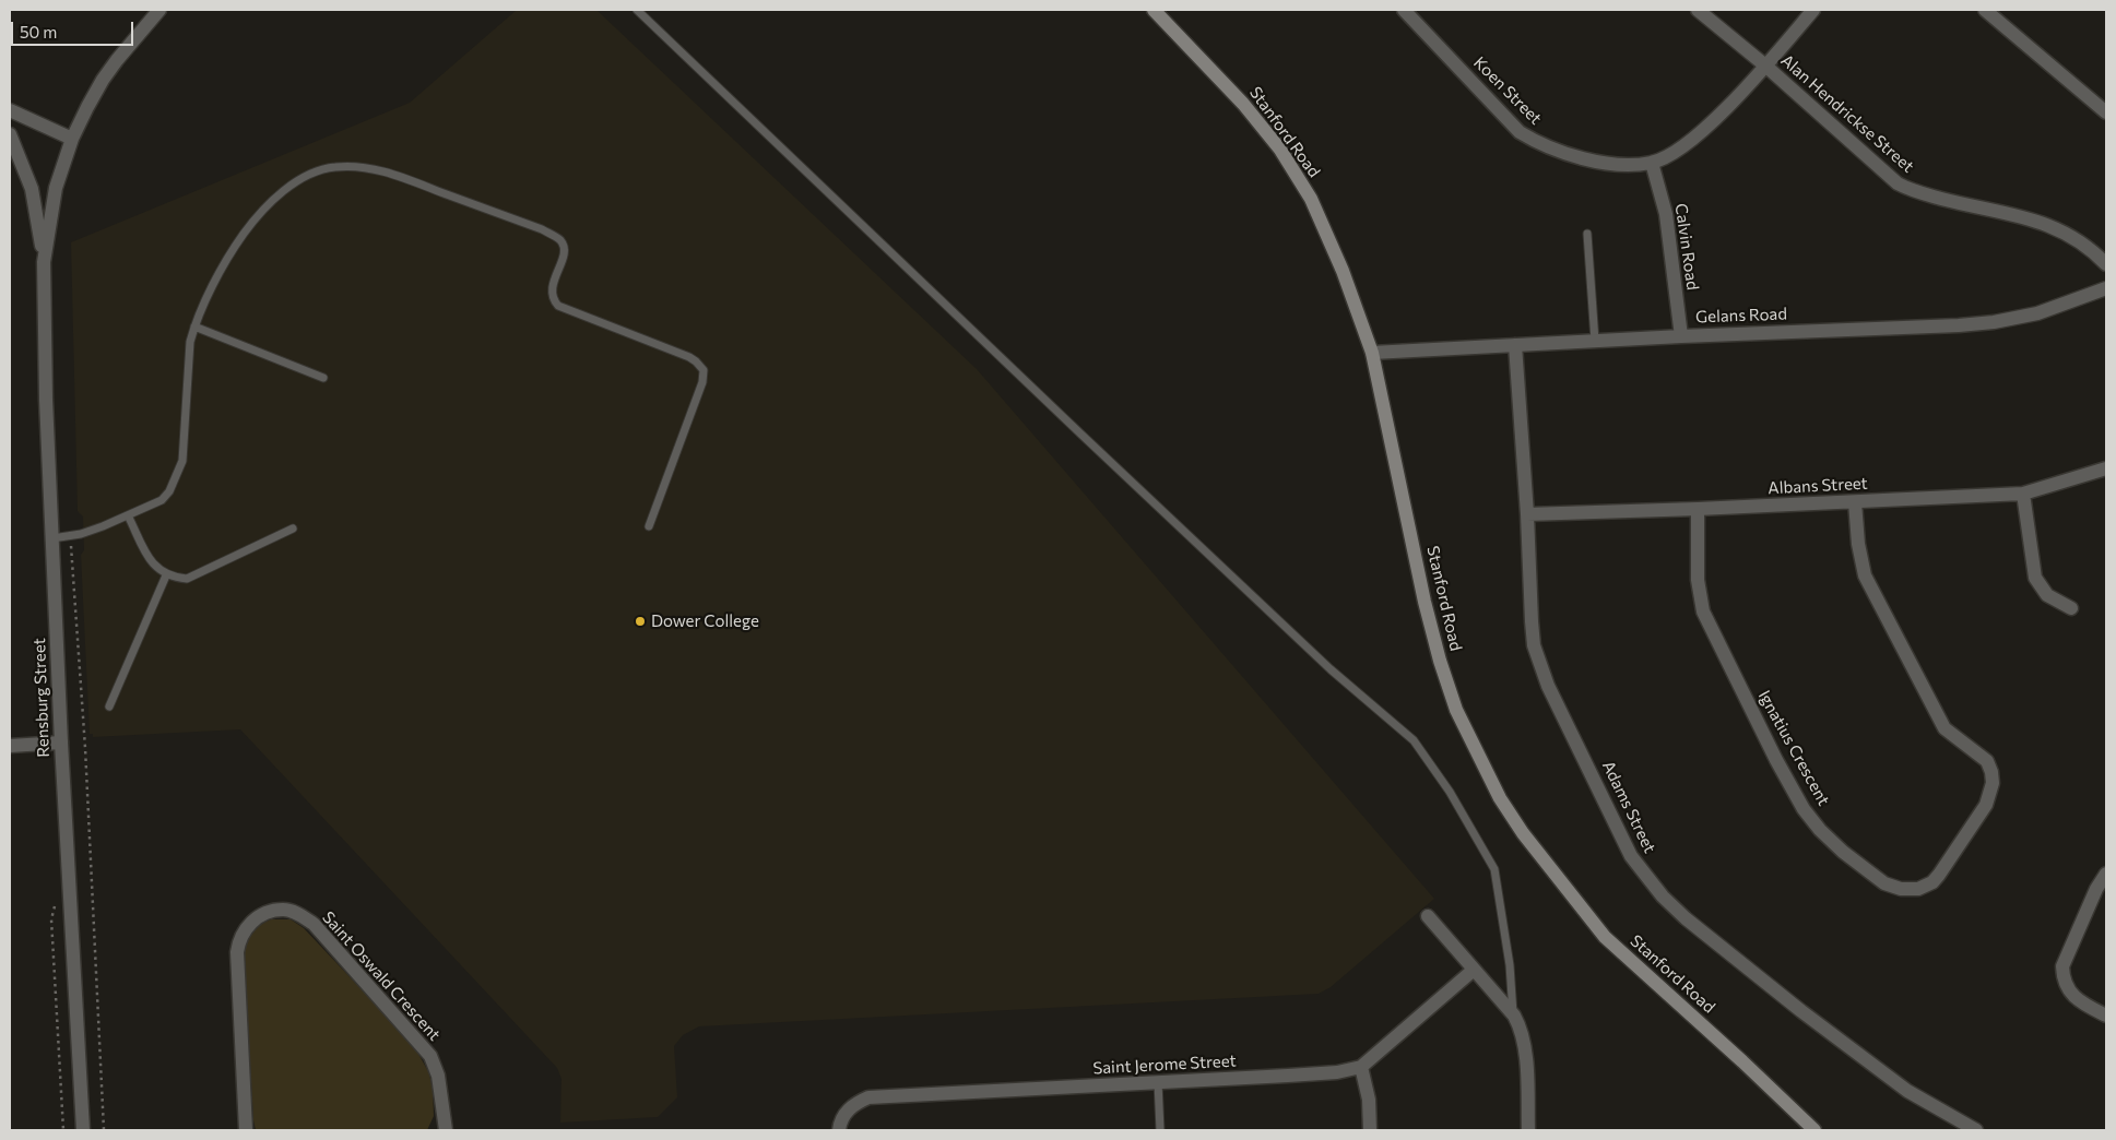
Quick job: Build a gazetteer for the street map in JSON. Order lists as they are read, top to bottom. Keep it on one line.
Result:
{"streets":{"main road":["Stanford Road"],"street":["Koen Street","Alan Hendrickse Street","Calvin Road","Gelans Road","Albans Street","Rensburg Street","Ignatius Crescent","Adams Street","Saint Oswald Crescent","Saint Jerome Street"]},"crossings":[["Koen Street","Alan Hendrickse Street"],["Koen Street","Calvin Road"],["Stanford Road","Gelans Road"],["Calvin Road","Gelans Road"],["Gelans Road","Adams Street"],["Albans Street","Ignatius Crescent"],["Albans Street","Adams Street"]],"places":["Dower College"],"scale_bar":"50 m"}
